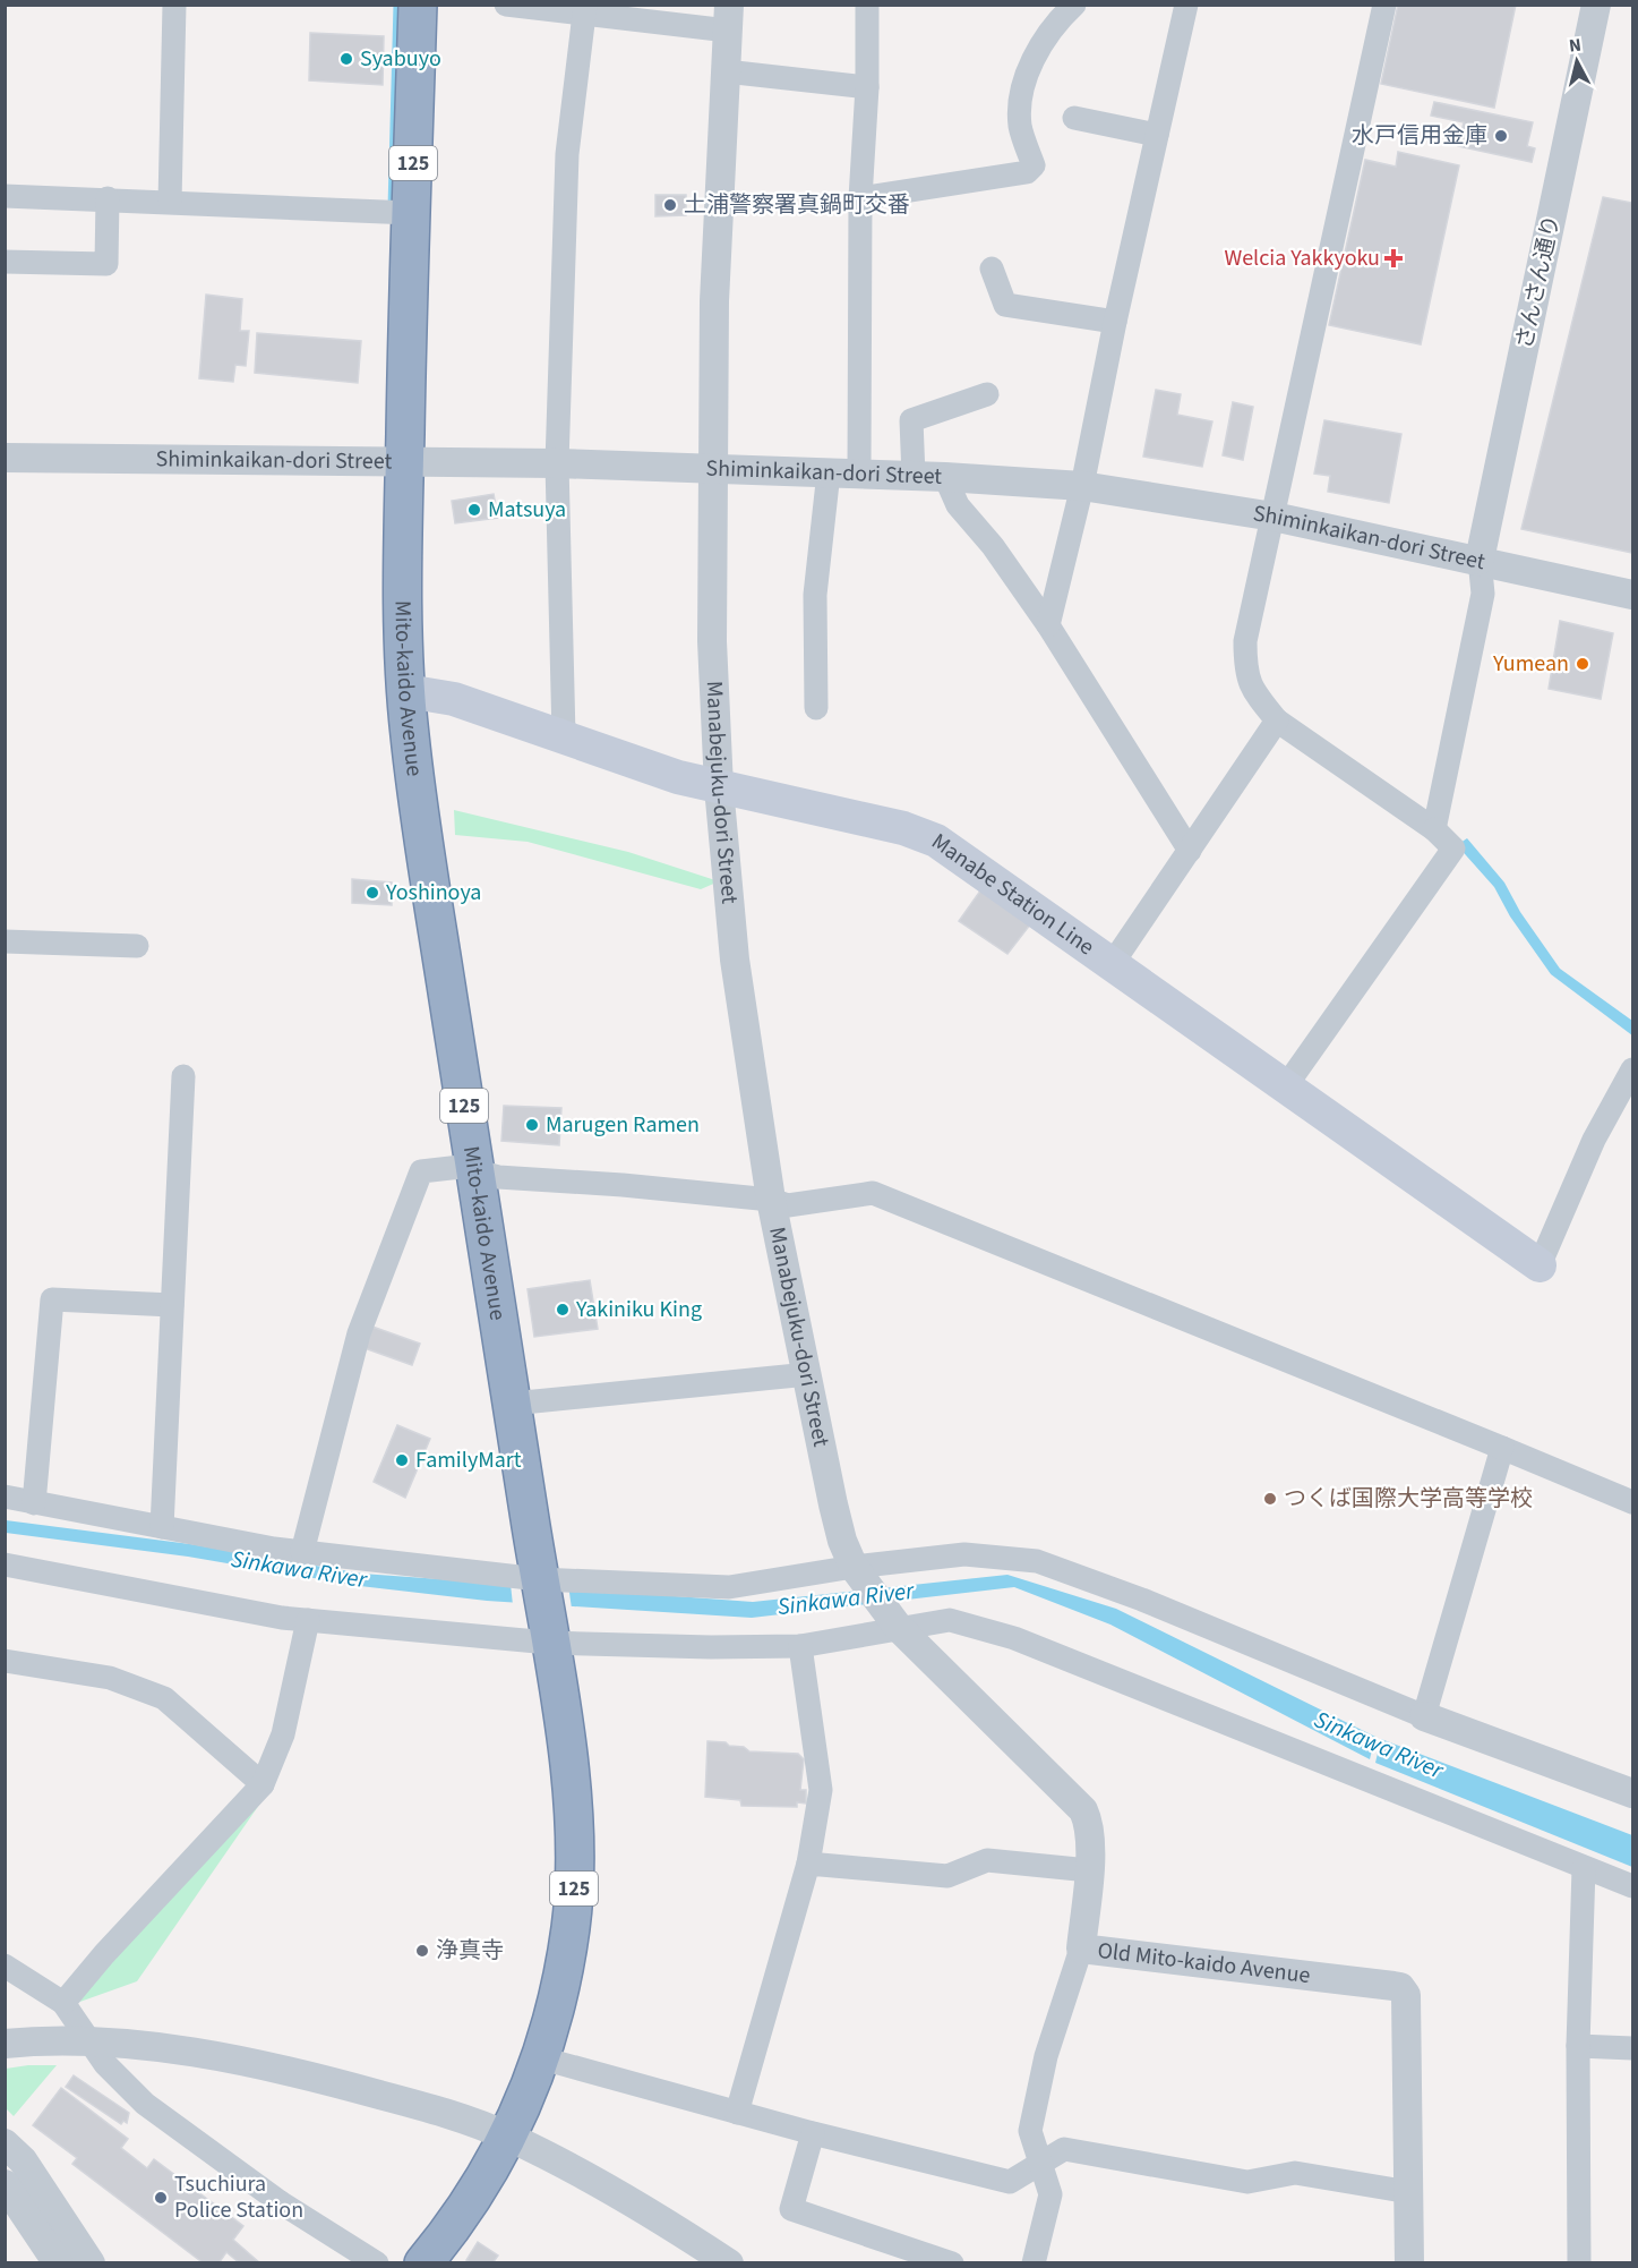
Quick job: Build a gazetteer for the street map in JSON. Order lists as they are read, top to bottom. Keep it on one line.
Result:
{"streets":{"highway":["125","Mito-kaido Avenue"],"main road":["Manabe Station Line"],"street":["さんさん通り","Shiminkaikan-dori Street","Manabejuku-dori Street","Old Mito-kaido Avenue"]},"crossings":[["さんさん通り","Shiminkaikan-dori Street"],["Shiminkaikan-dori Street","Mito-kaido Avenue"],["Shiminkaikan-dori Street","Manabejuku-dori Street"],["Mito-kaido Avenue","Manabe Station Line"],["Manabejuku-dori Street","Manabe Station Line"],["Manabejuku-dori Street","Old Mito-kaido Avenue"]],"water":["Sinkawa River"],"places":{"other":["Syabuyo","水戸信用金庫","土浦警察署真鍋町交番","Matsuya","Yumean","Yoshinoya","Marugen Ramen","Yakiniku King","FamilyMart","つくば国際大学高等学校","浄真寺","Tsuchiura Police Station"],"health":["Welcia Yakkyoku"]},"north":"top"}
